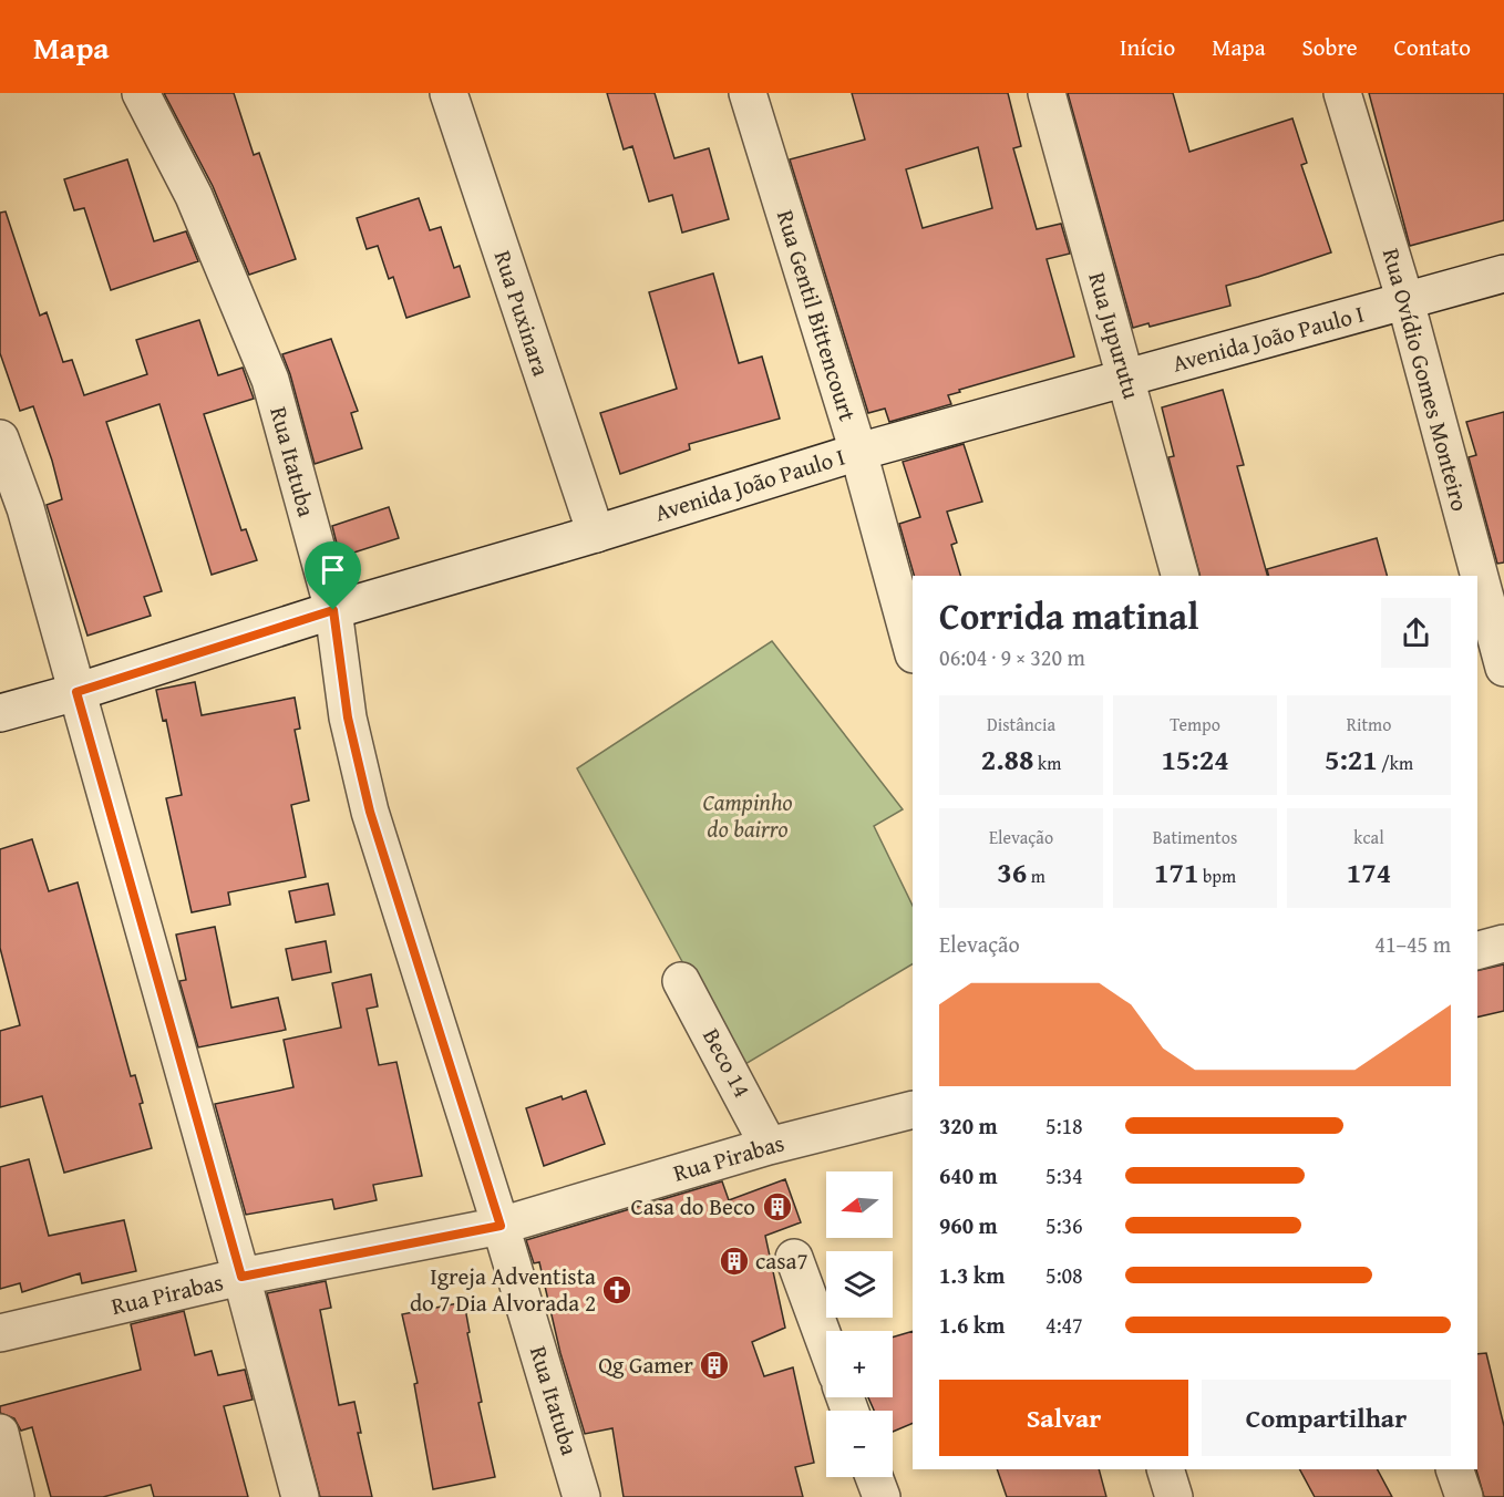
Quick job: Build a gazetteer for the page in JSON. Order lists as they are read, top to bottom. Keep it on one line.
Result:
{"streets":{"street":["Rua Puxinara","Rua Gentil Bittencourt","Rua Jupurutu","Avenida João Paulo I","Rua Ovídio Gomes Monteiro","Rua Itatuba","Beco 14","Rua Pirabas"]},"crossings":[["Rua Puxinara","Avenida João Paulo I"],["Rua Gentil Bittencourt","Avenida João Paulo I"],["Rua Jupurutu","Avenida João Paulo I"],["Avenida João Paulo I","Rua Ovídio Gomes Monteiro"],["Avenida João Paulo I","Rua Itatuba"],["Rua Itatuba","Rua Pirabas"],["Beco 14","Rua Pirabas"]],"parks":["Campinho do bairro"],"places":{"building":["Casa do Beco","casa7","Qg Gamer"],"church":["Igreja Adventista do 7 Dia Alvorada 2"]},"north":"left","page":{"header":"Mapa","nav":["Início","Mapa","Sobre","Contato"],"heading":["Corrida matinal","06:04 · 9 × 320 m"],"stats":[["Distância","2.88 km"],["Tempo","15:24"],["Ritmo","5:21 /km"],["Elevação","36 m"],["Batimentos","171 bpm"],["kcal","174"]],"chart":["Elevação","41–45 m"],"list":[{"name":"320 m","note":"5:18"},{"name":"640 m","note":"5:34"},{"name":"960 m","note":"5:36"},{"name":"1.3 km","note":"5:08"},{"name":"1.6 km","note":"4:47"}],"map_buttons":["+","−"],"buttons":["Salvar","Compartilhar"]}}
